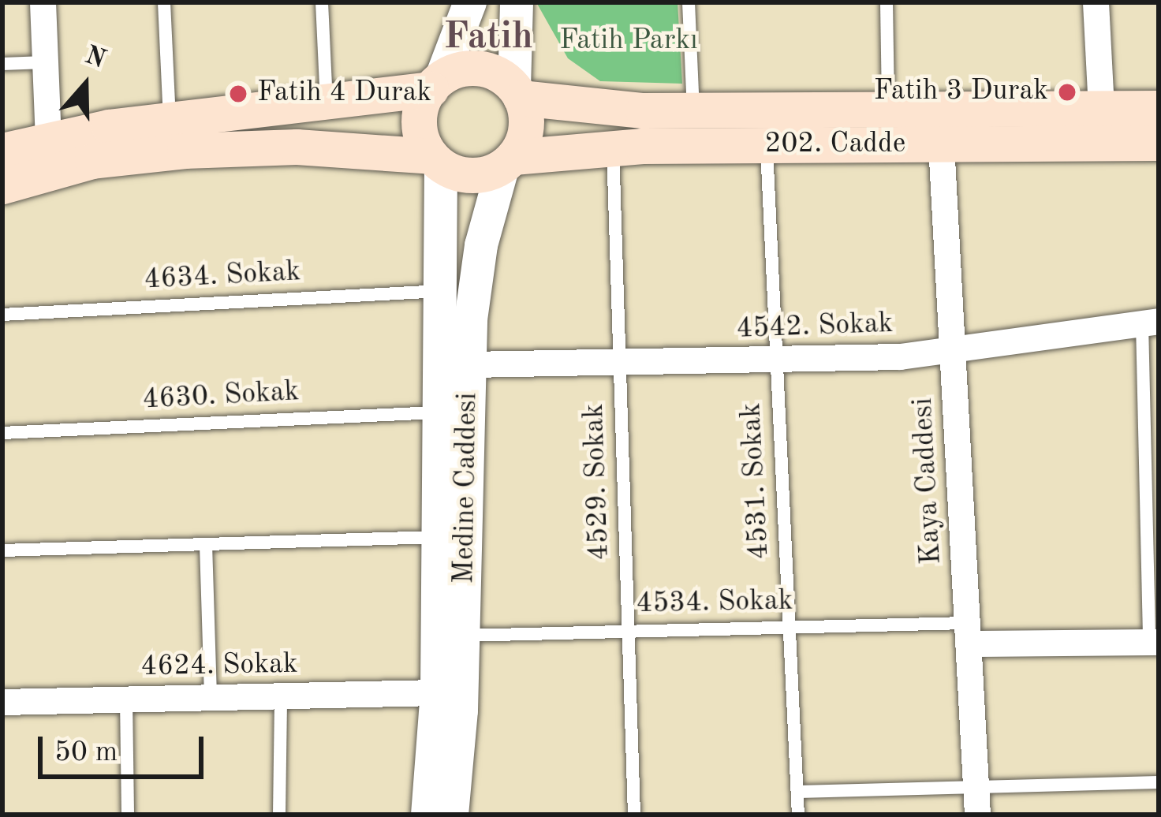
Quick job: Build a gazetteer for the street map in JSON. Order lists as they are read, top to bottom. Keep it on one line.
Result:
{"streets":{"main road":["202. Cadde"],"street":["4542. Sokak","Kaya Caddesi","Medine Caddesi","4624. Sokak"],"lane":["4634. Sokak","4630. Sokak","4531. Sokak","4529. Sokak","4534. Sokak"]},"crossings":[["202. Cadde","4531. Sokak"],["202. Cadde","Kaya Caddesi"],["202. Cadde","4529. Sokak"],["202. Cadde","Medine Caddesi"],["4634. Sokak","Medine Caddesi"],["4542. Sokak","4531. Sokak"],["4542. Sokak","Kaya Caddesi"],["4542. Sokak","4529. Sokak"],["4542. Sokak","Medine Caddesi"],["4630. Sokak","Medine Caddesi"],["4531. Sokak","4534. Sokak"],["Kaya Caddesi","4534. Sokak"],["4529. Sokak","4534. Sokak"],["Medine Caddesi","4534. Sokak"],["Medine Caddesi","4624. Sokak"]],"districts":["Fatih"],"parks":["Fatih Parkı"],"places":["Fatih 3 Durak","Fatih 4 Durak"],"scale_bar":"50 m","north":"top"}
